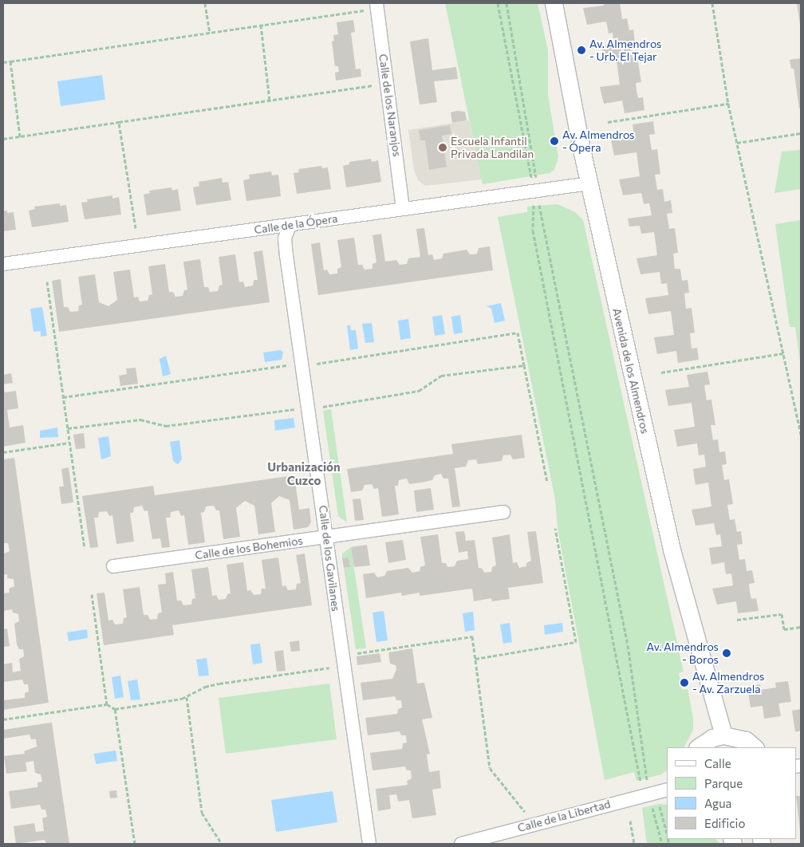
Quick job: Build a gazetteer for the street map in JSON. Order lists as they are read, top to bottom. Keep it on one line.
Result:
{"streets":{"street":["Calle de los Naranjos","Calle de la Ópera","Avenida de los Almendros","Calle de los Bohemios","Calle de los Gavilanes","Calle de la Libertad"]},"crossings":[["Calle de los Naranjos","Calle de la Ópera"],["Calle de la Ópera","Avenida de los Almendros"],["Calle de la Ópera","Calle de los Gavilanes"],["Calle de los Bohemios","Calle de los Gavilanes"]],"districts":["Urbanización Cuzco"],"places":["Av. Almendros - Urb. El Tejar","Av. Almendros - Ópera","Escuela Infantil Privada Landilan","Av. Almendros - Boros","Av. Almendros - Av. Zarzuela"],"legend":["Calle","Parque","Agua","Edificio"]}
